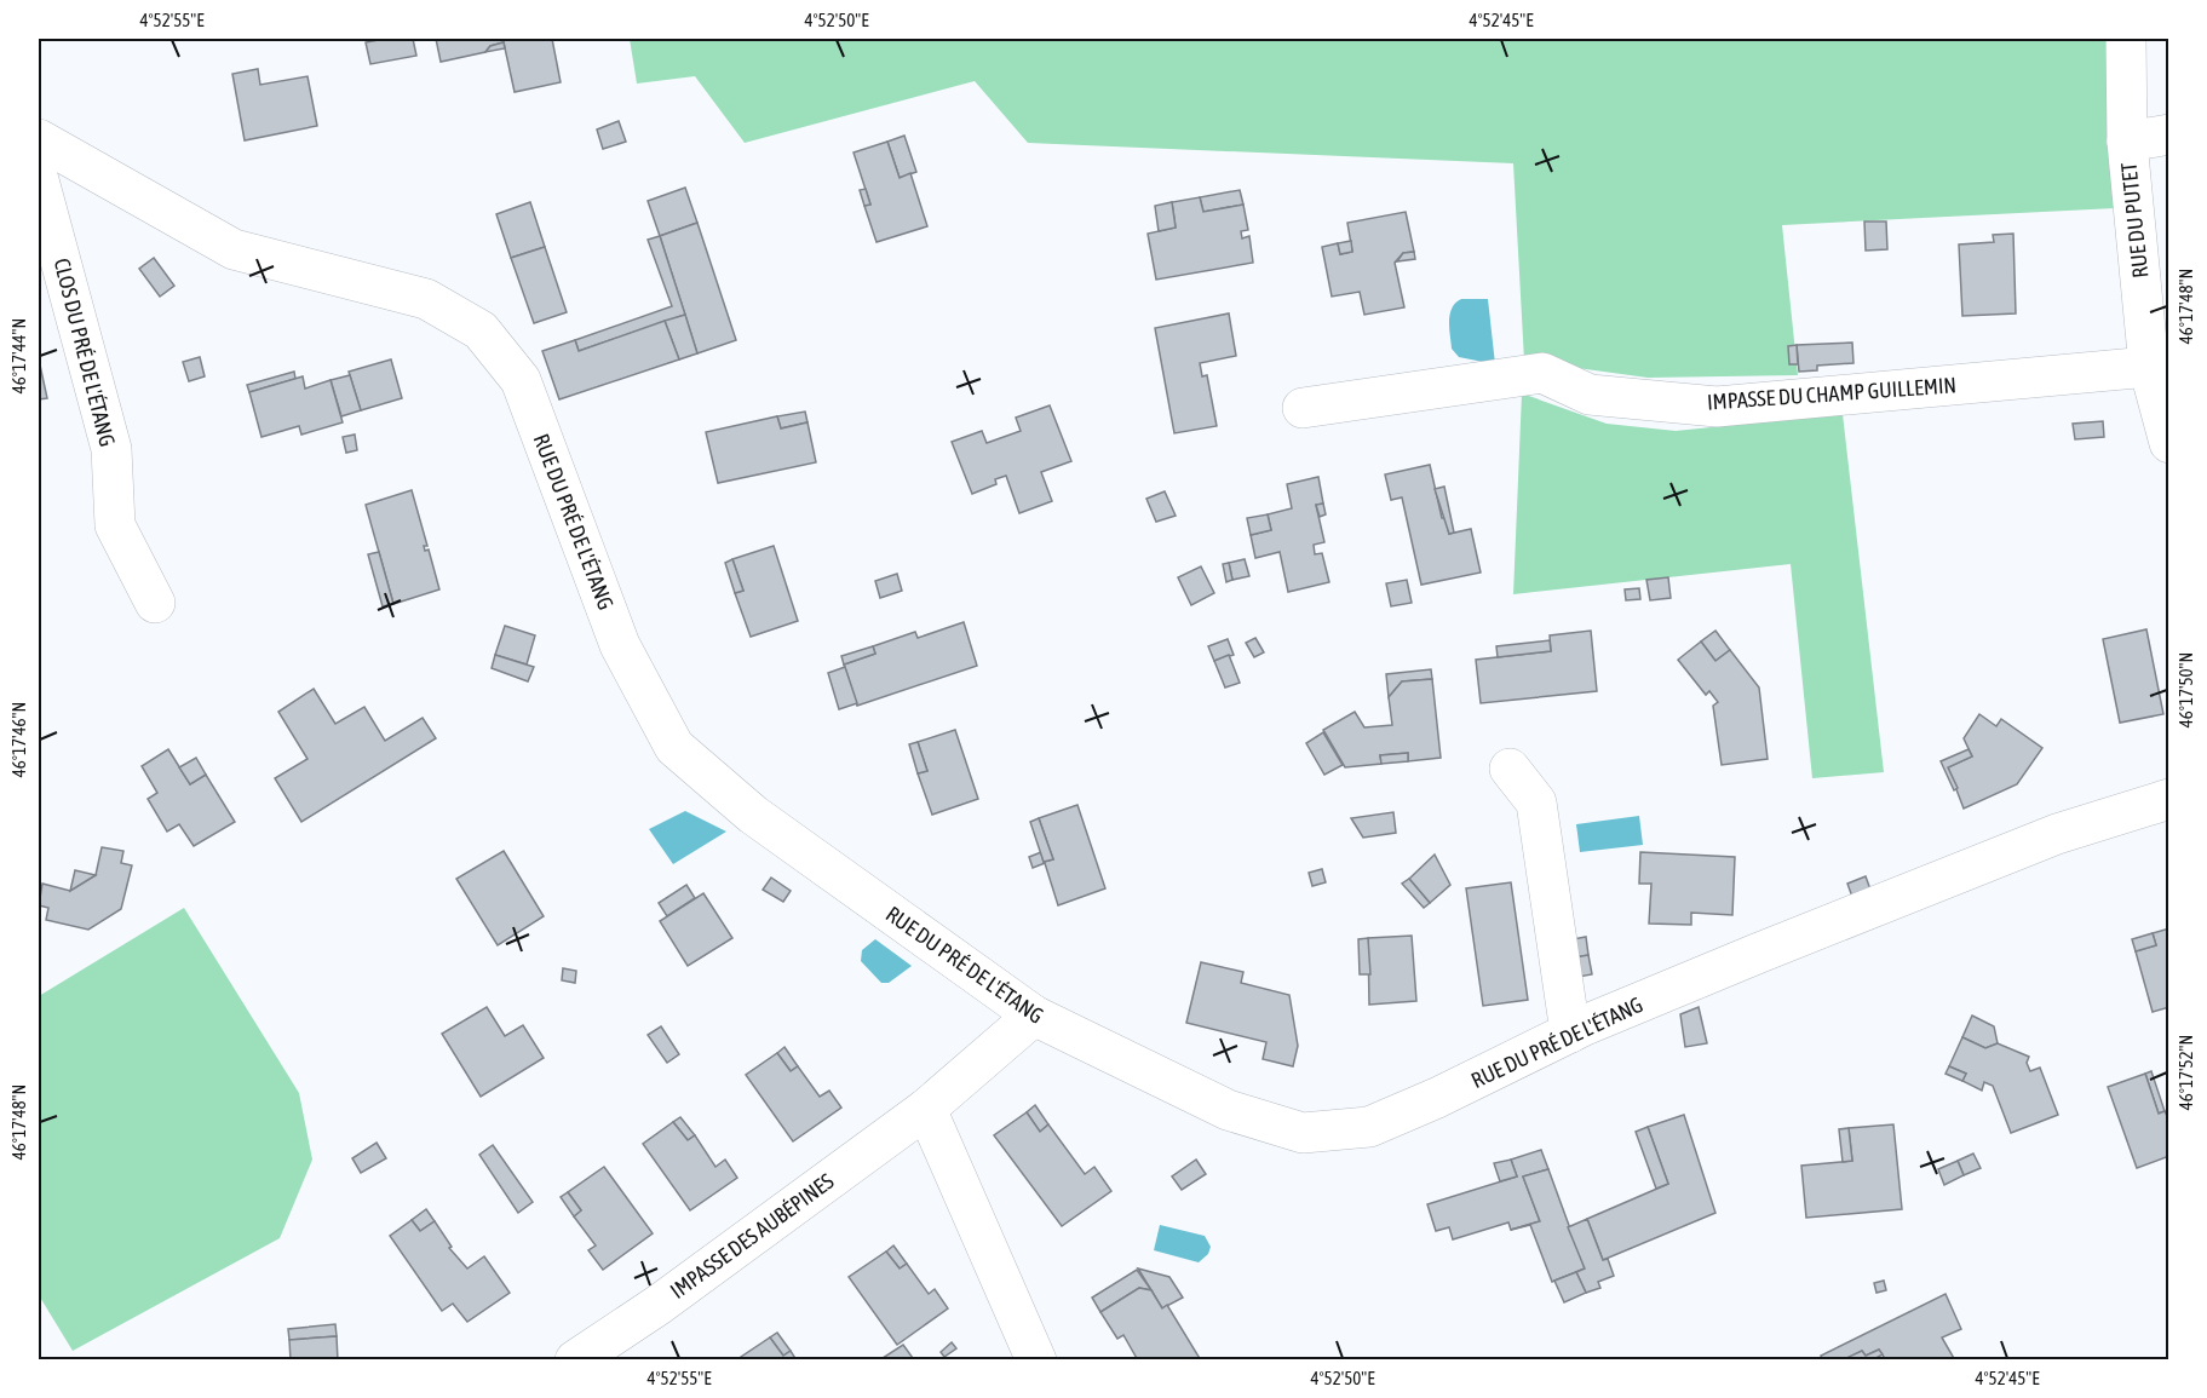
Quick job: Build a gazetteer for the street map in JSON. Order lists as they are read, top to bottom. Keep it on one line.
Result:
{"streets":{"street":["RUE DU PUTET","CLOS DU PRÉ DE L'ÉTANG","IMPASSE DU CHAMP GUILLEMIN","RUE DU PRÉ DE L'ÉTANG","IMPASSE DES AUBÉPINES"]},"crossings":[["RUE DU PUTET","IMPASSE DU CHAMP GUILLEMIN"],["RUE DU PRÉ DE L'ÉTANG","IMPASSE DES AUBÉPINES"]],"coordinates":["4°52'55\"E","4°52'50\"E","4°52'45\"E","46°17'48\"N","46°17'44\"N","46°17'50\"N","46°17'46\"N","46°17'52\"N"]}
